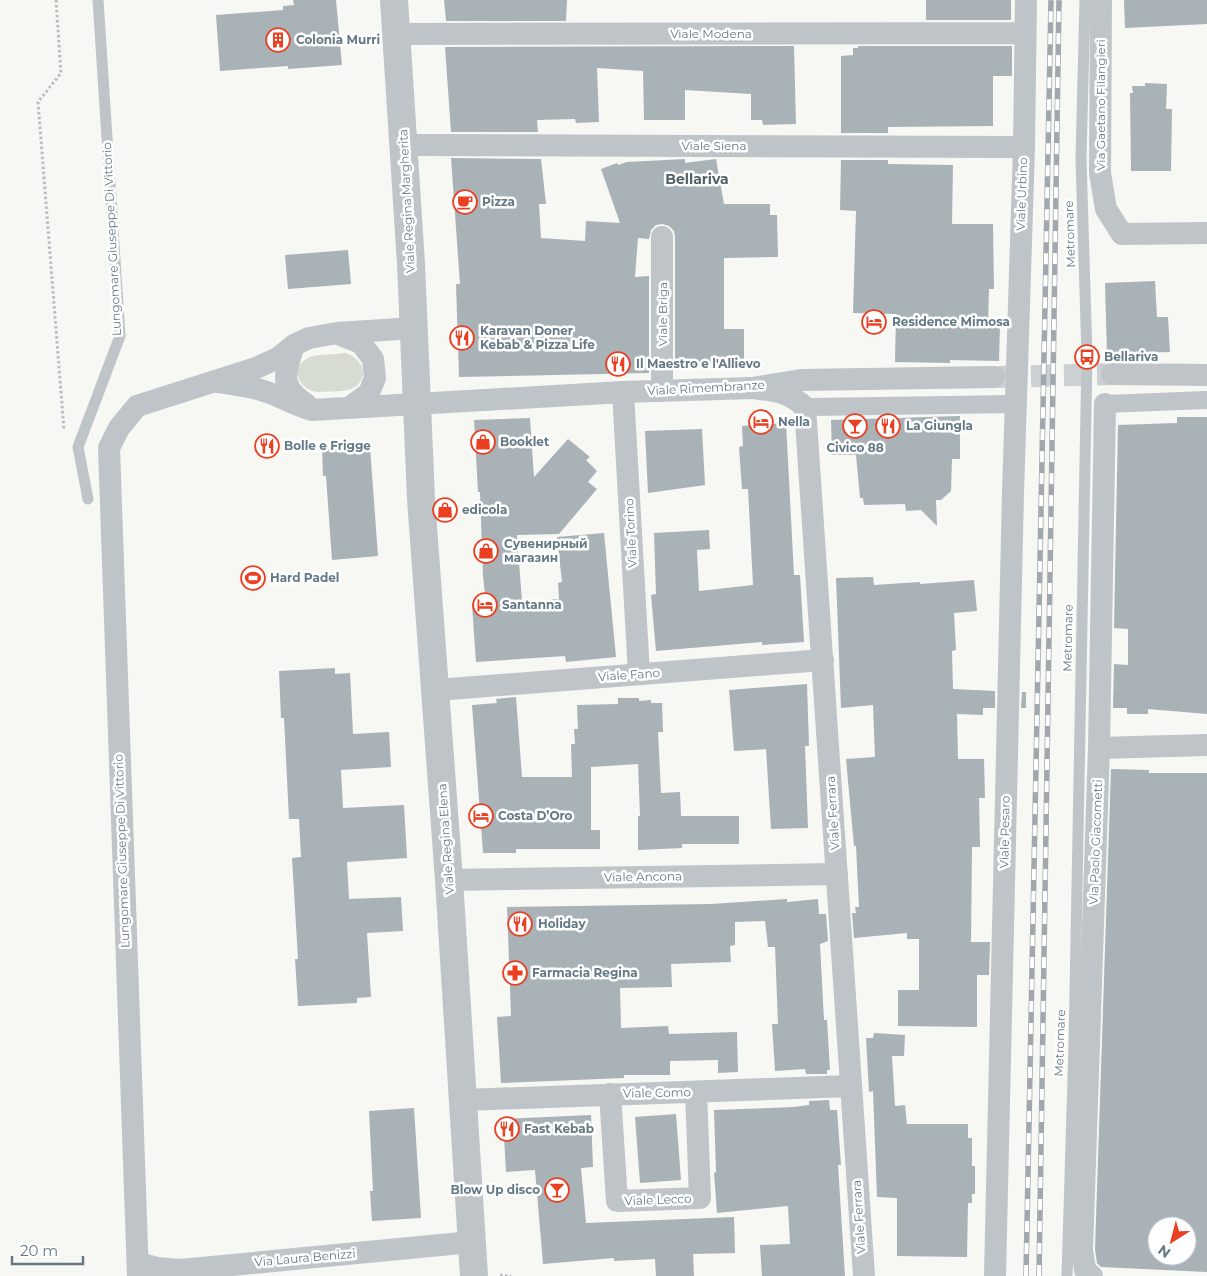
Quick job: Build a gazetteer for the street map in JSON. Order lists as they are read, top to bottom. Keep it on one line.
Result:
{"streets":{"street":["Viale Modena","Via Gaetano Filangieri","Viale Siena","Viale Urbino","Viale Regina Margherita","Lungomare Giuseppe Di Vittorio","Viale Briga","Viale Rimembranze","Viale Torino","Viale Fano","Viale Ferrara","Viale Pesaro","Viale Regina Elena","Via Paolo Giacometti","Viale Ancona","Viale Como","Viale Lecco","Via Laura Benizzi"],"lane":["Metromare"]},"crossings":[["Viale Modena","Viale Urbino"],["Viale Modena","Viale Regina Margherita"],["Viale Siena","Viale Urbino"],["Viale Siena","Viale Regina Margherita"],["Viale Urbino","Viale Pesaro"],["Viale Regina Margherita","Viale Rimembranze"],["Viale Regina Margherita","Viale Regina Elena"],["Lungomare Giuseppe Di Vittorio","Viale Rimembranze"],["Lungomare Giuseppe Di Vittorio","Via Laura Benizzi"],["Viale Briga","Viale Rimembranze"],["Viale Rimembranze","Viale Torino"],["Viale Rimembranze","Viale Ferrara"],["Viale Rimembranze","Viale Regina Elena"],["Viale Torino","Viale Fano"],["Viale Fano","Viale Ferrara"],["Viale Fano","Viale Regina Elena"],["Viale Ferrara","Viale Ancona"],["Viale Ferrara","Viale Como"],["Viale Regina Elena","Viale Ancona"],["Viale Regina Elena","Viale Como"],["Viale Regina Elena","Via Laura Benizzi"],["Viale Como","Viale Lecco"]],"districts":["Bellariva"],"places":{"building":["Colonia Murri"],"cafe":["Pizza"],"hotel":["Residence Mimosa","Nella","Santanna","Costa D’Oro"],"restaurant":["Karavan Doner Kebab & Pizza Life","Il Maestro e l'Allievo","La Giungla","Bolle e Frigge","Holiday","Fast Kebab"],"bus stop":["Bellariva"],"bar":["Civico 88","Blow Up disco"],"shop":["Booklet","edicola","Сувенирный магазин"],"sports":["Hard Padel"],"pharmacy":["Farmacia Regina"]},"scale_bar":"20 m","north":"bottom left"}
